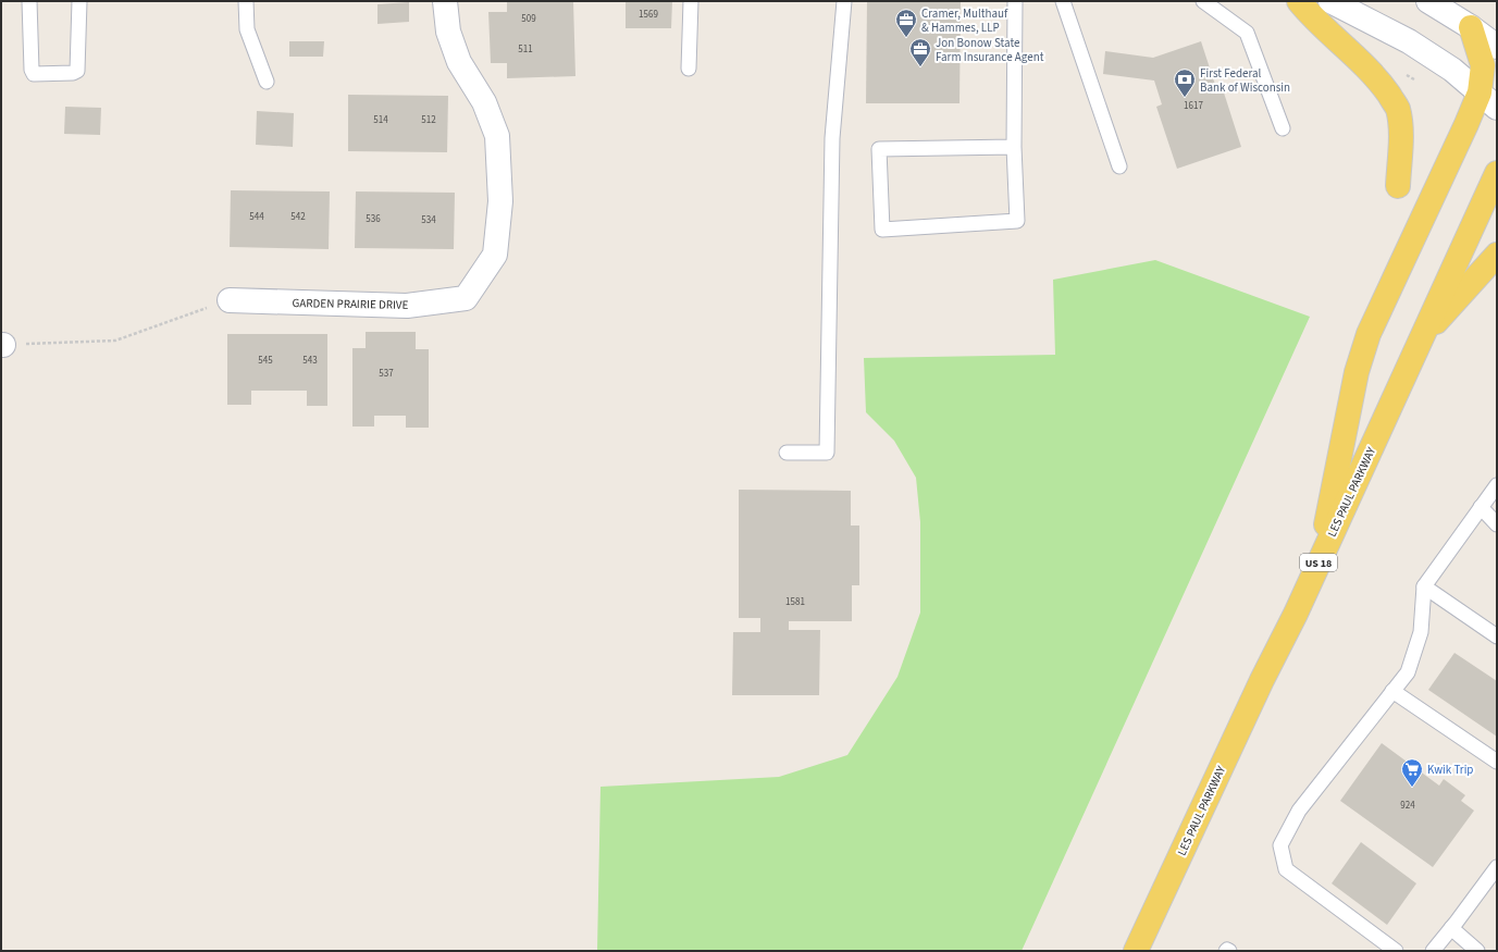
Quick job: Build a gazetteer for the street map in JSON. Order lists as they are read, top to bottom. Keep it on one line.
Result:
{"streets":{"main road":["LES PAUL PARKWAY","US 18"],"street":["GARDEN PRAIRIE DRIVE"]},"places":{"office":["Cramer, Multhauf & Hammes, LLP","Jon Bonow State Farm Insurance Agent"],"bank":["First Federal Bank of Wisconsin"],"supermarket":["Kwik Trip"]},"house_numbers":["1569","509","511","1617","514","512","544","542","536","534","545","543","537","1581","924"]}
